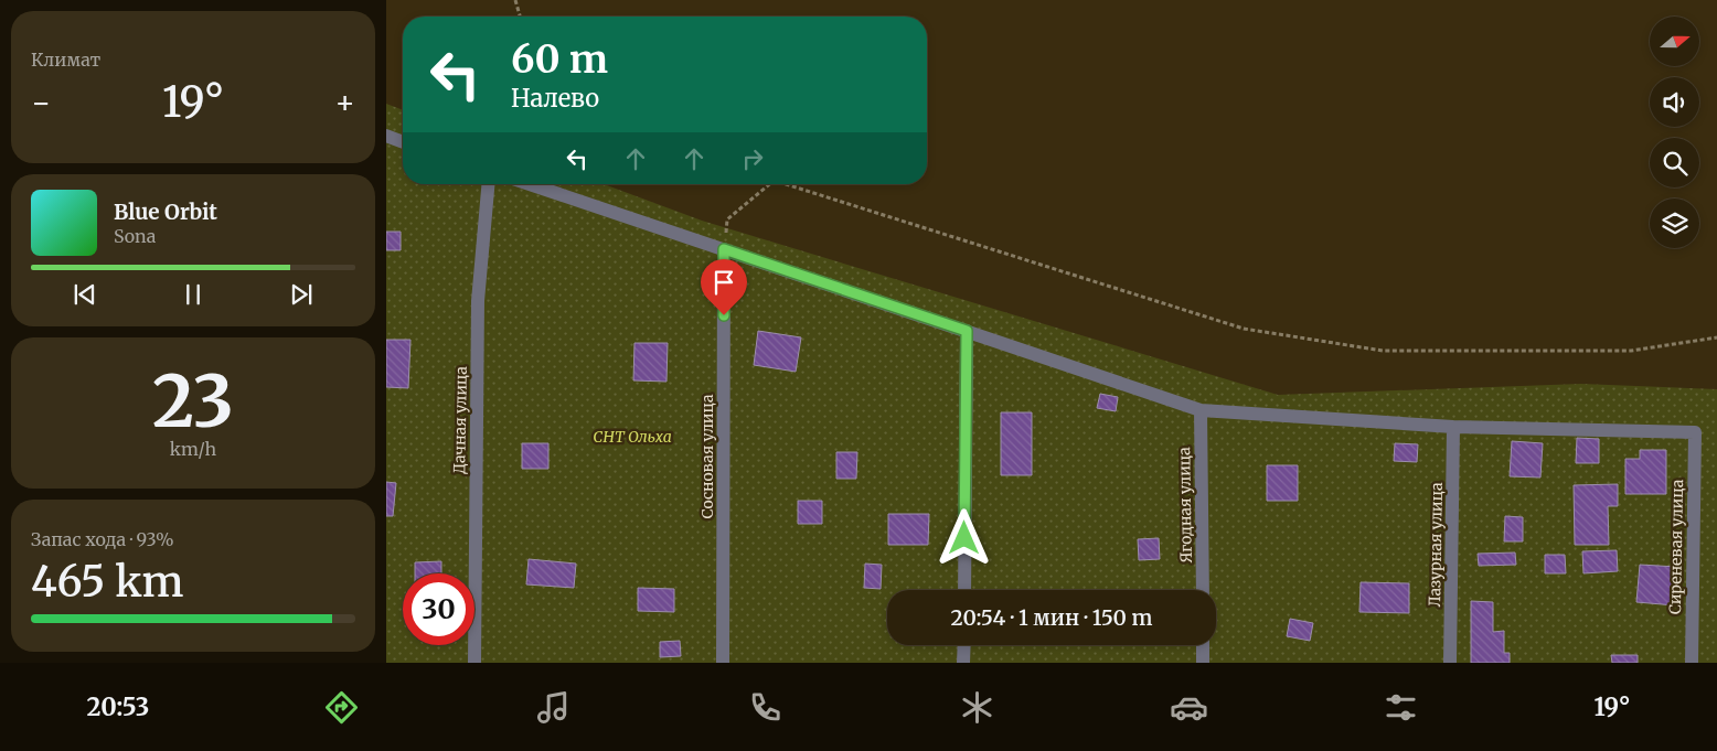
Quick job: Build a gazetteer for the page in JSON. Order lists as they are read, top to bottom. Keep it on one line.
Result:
{"streets":{"street":["Дачная улица","Сосновая улица","Ягодная улица","Лазурная улица","Сиреневая улица"]},"crossings":[["Лазурная улица","Сиреневая улица"]],"parks":["СНТ Ольха"],"north":"right","page":{"tile":["Климат",["23","km/h"],["Запас хода · 93%","465 km"]],"turn":["60 m","Налево"],"heat":["−","19°","+"],"song":["Blue Orbit","Sona"],"limit":"30","trip":"20:54 · 1 мин · 150 m","tabs":["20:53","19°"]}}
